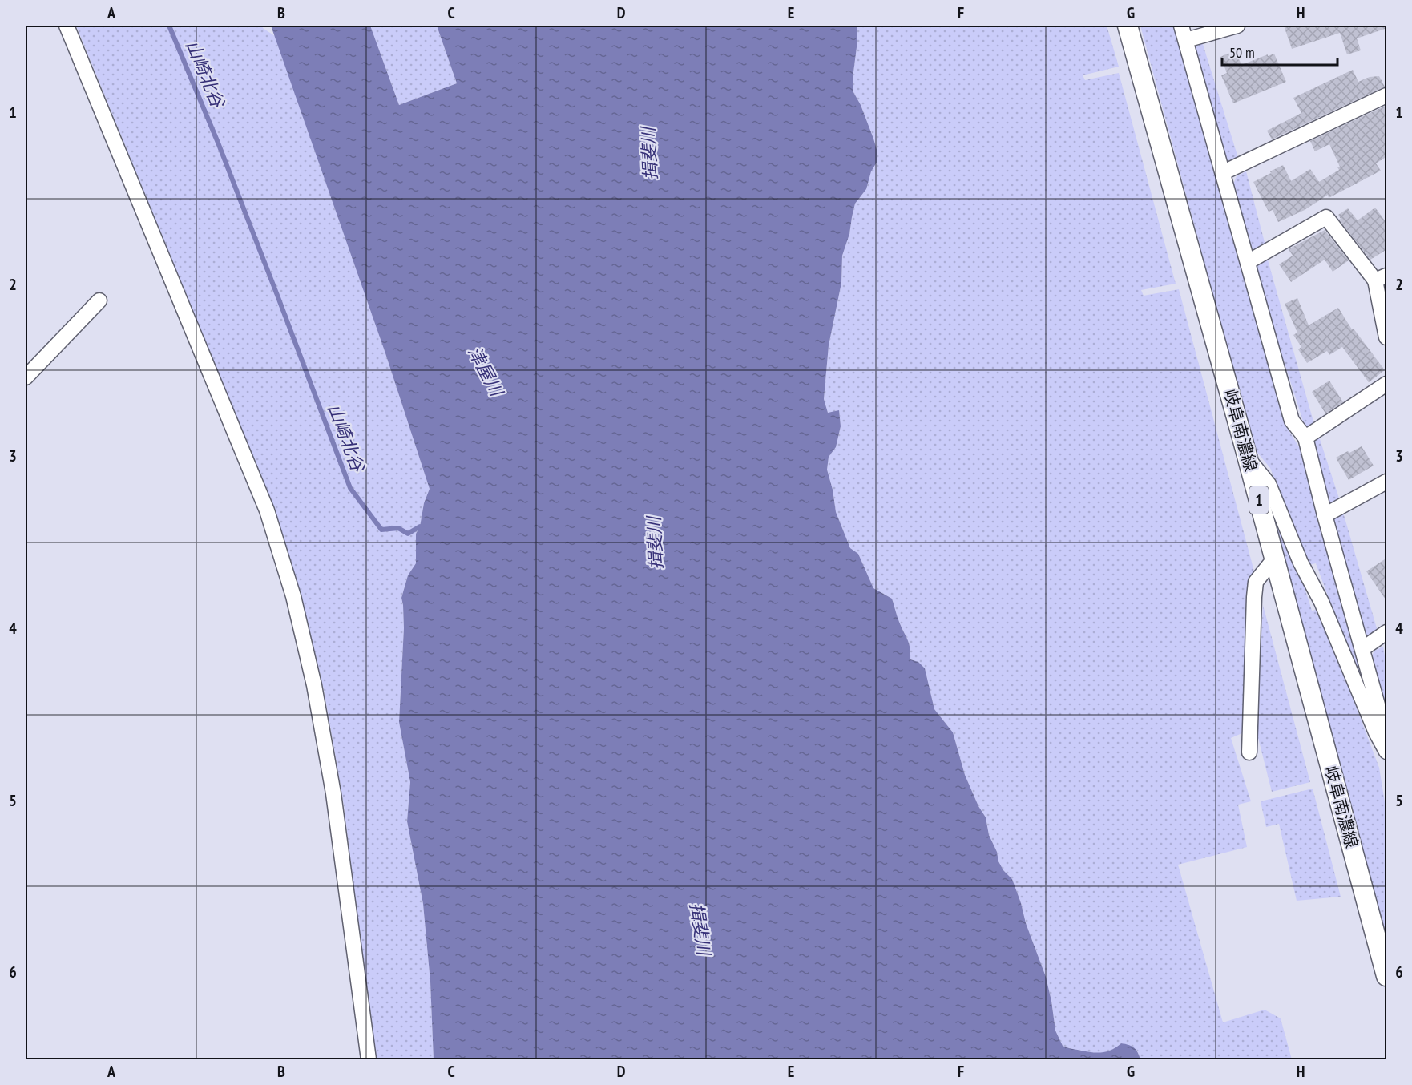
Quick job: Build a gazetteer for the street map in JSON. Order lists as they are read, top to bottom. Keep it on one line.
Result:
{"streets":{"main road":["岐阜南濃線","1"]},"water":["山崎北谷","揖斐川","津屋川"],"scale_bar":"50 m","grid":{"columns":["A","B","C","D","E","F","G","H"],"rows":["1","2","3","4","5","6"]}}
